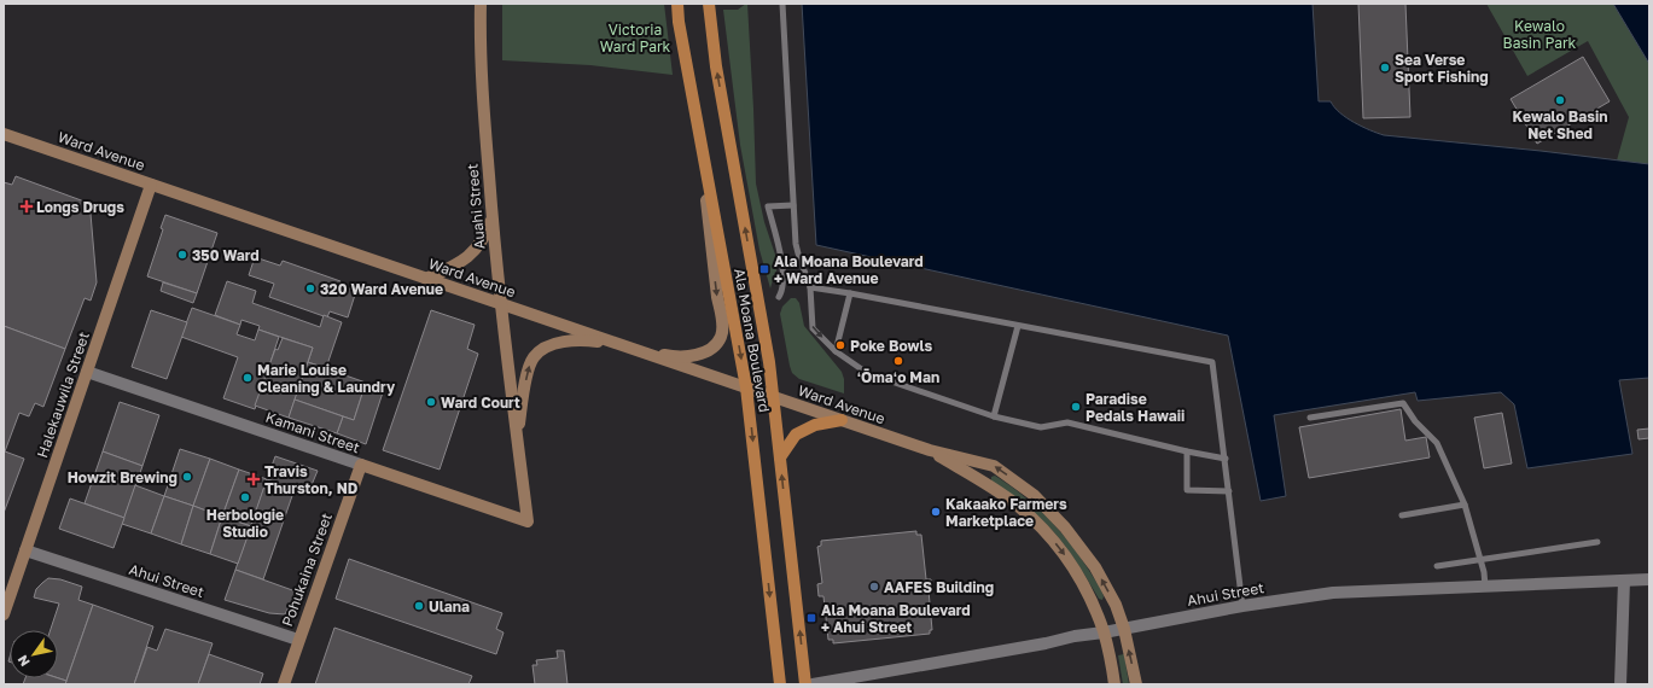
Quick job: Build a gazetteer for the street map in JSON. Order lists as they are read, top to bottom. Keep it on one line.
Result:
{"streets":{"main road":["Ala Moana Boulevard"],"street":["Ward Avenue","Auahi Street","Halekauwila Street","Kamani Street","Pohukaina Street","Ahui Street"]},"crossings":[["Ward Avenue","Auahi Street"],["Ward Avenue","Ala Moana Boulevard"],["Ward Avenue","Halekauwila Street"],["Ward Avenue","Ahui Street"],["Auahi Street","Kamani Street"],["Halekauwila Street","Kamani Street"],["Halekauwila Street","Ahui Street"],["Kamani Street","Pohukaina Street"],["Pohukaina Street","Ahui Street"]],"parks":["Kewalo Basin Park","Victoria Ward Park"],"places":{"other":["Sea Verse Sport Fishing","Kewalo Basin Net Shed","350 Ward","320 Ward Avenue","Poke Bowls","ʻŌmaʻo Man","Marie Louise Cleaning & Laundry","Ward Court","Paradise Pedals Hawaii","Howzit Brewing","Herbologie Studio","Kakaako Farmers Marketplace","AAFES Building","Ulana"],"health":["Longs Drugs","Travis Thurston, ND"],"transit":["Ala Moana Boulevard + Ward Avenue","Ala Moana Boulevard + Ahui Street"]},"north":"bottom left"}
